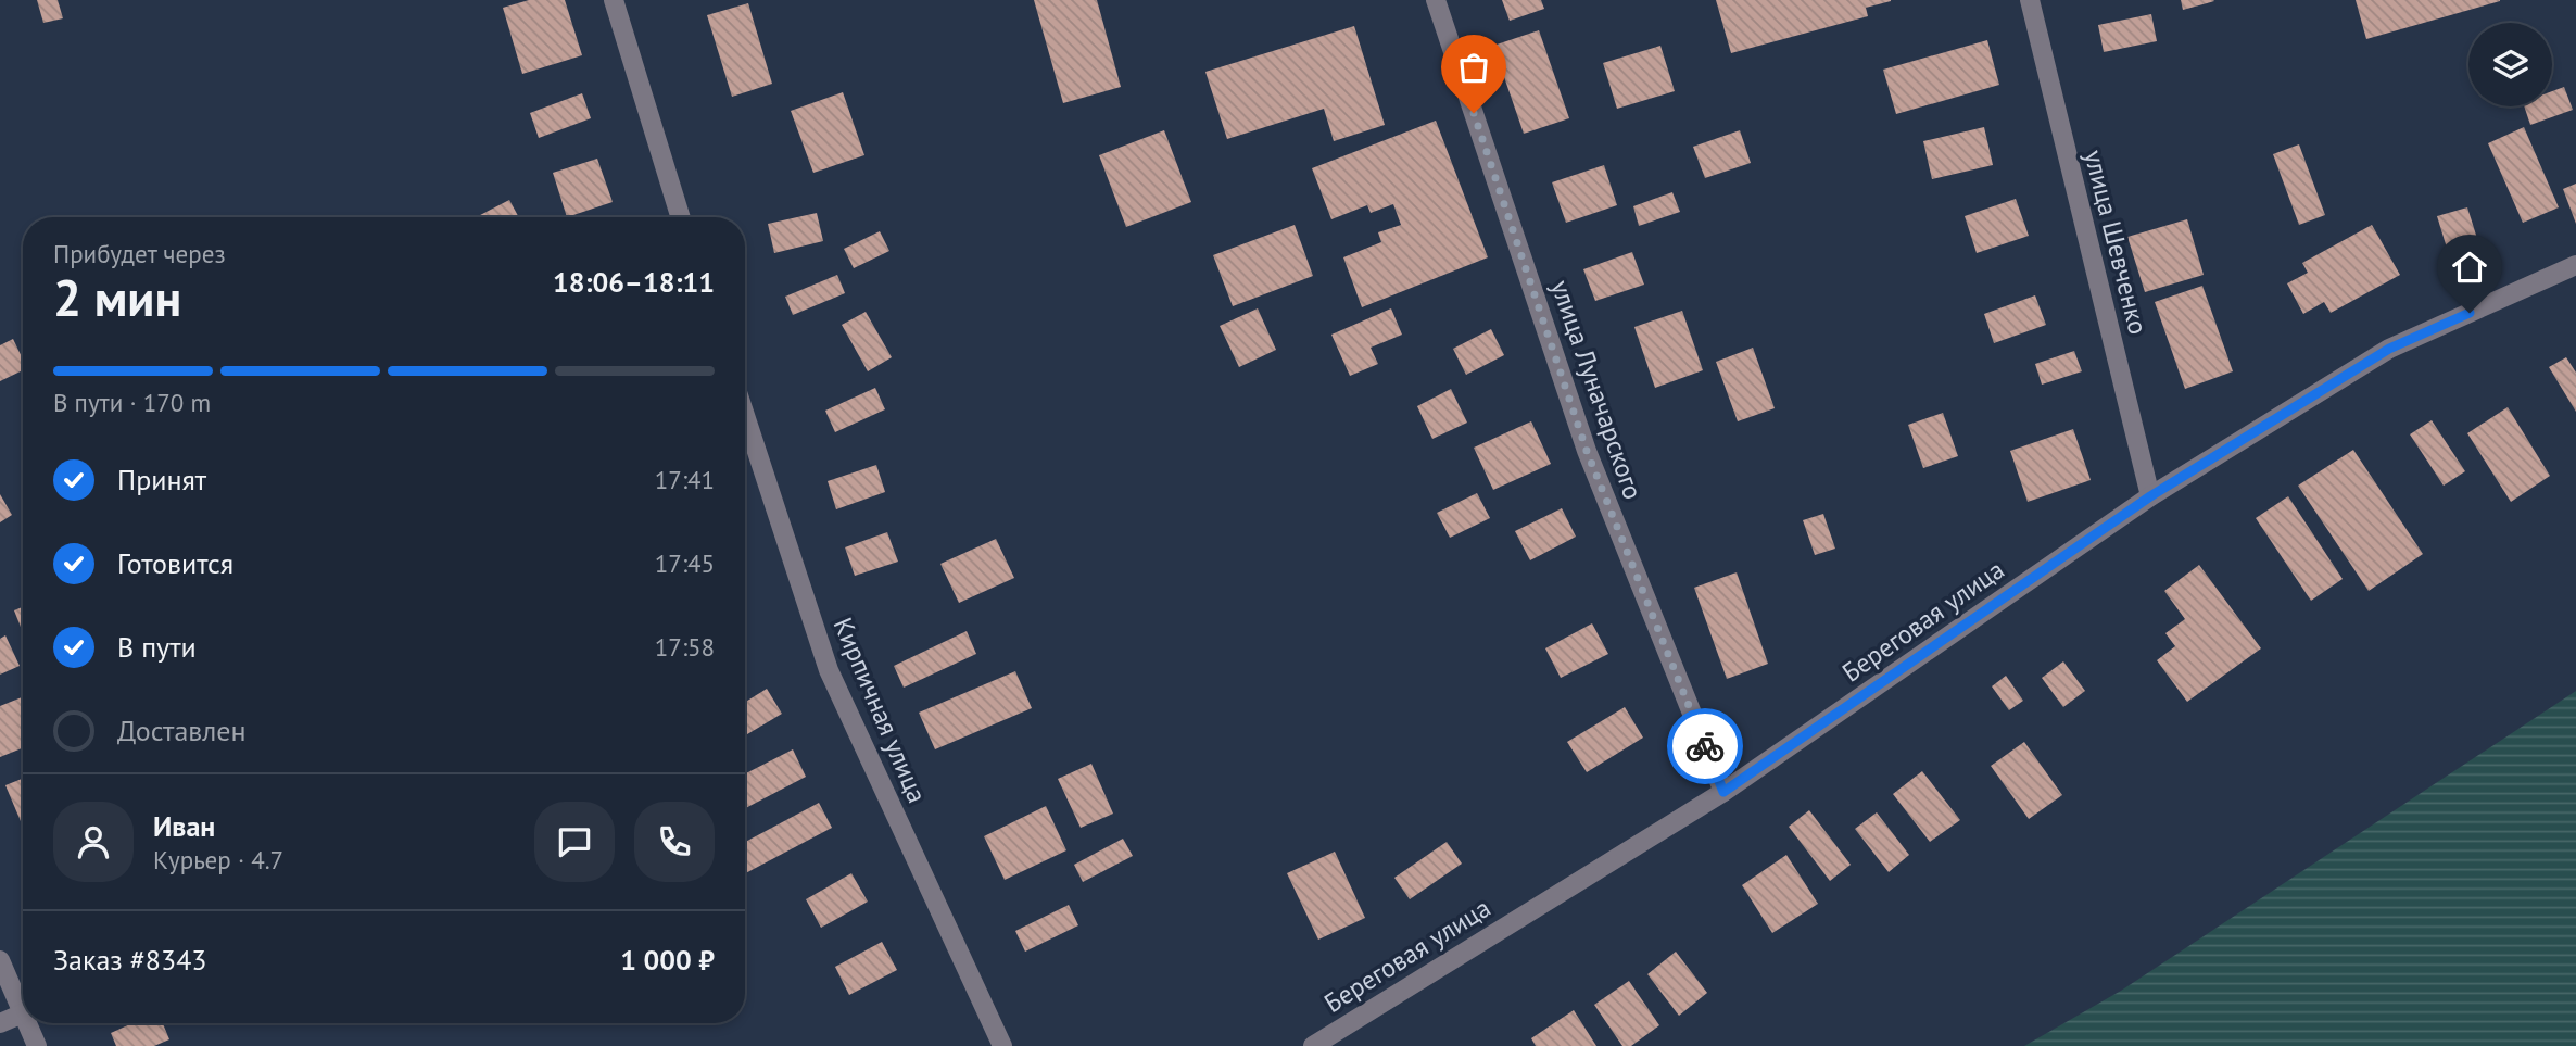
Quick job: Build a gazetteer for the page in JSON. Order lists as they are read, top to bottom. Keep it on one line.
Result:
{"streets":{"street":["улица Шевченко","улица Луначарского","Береговая улица","Кирпичная улица"]},"crossings":[["улица Шевченко","Береговая улица"],["улица Луначарского","Береговая улица"]],"page":{"heading":["2 мин","Прибудет через","18:06–18:11"],"panel":["Иван","Курьер · 4.7","Заказ #8343","1 000 ₽"],"bar":"В пути · 170 m","list":[["Принят","17:41"],["Готовится","17:45"],["В пути","17:58"],"Доставлен"]}}
